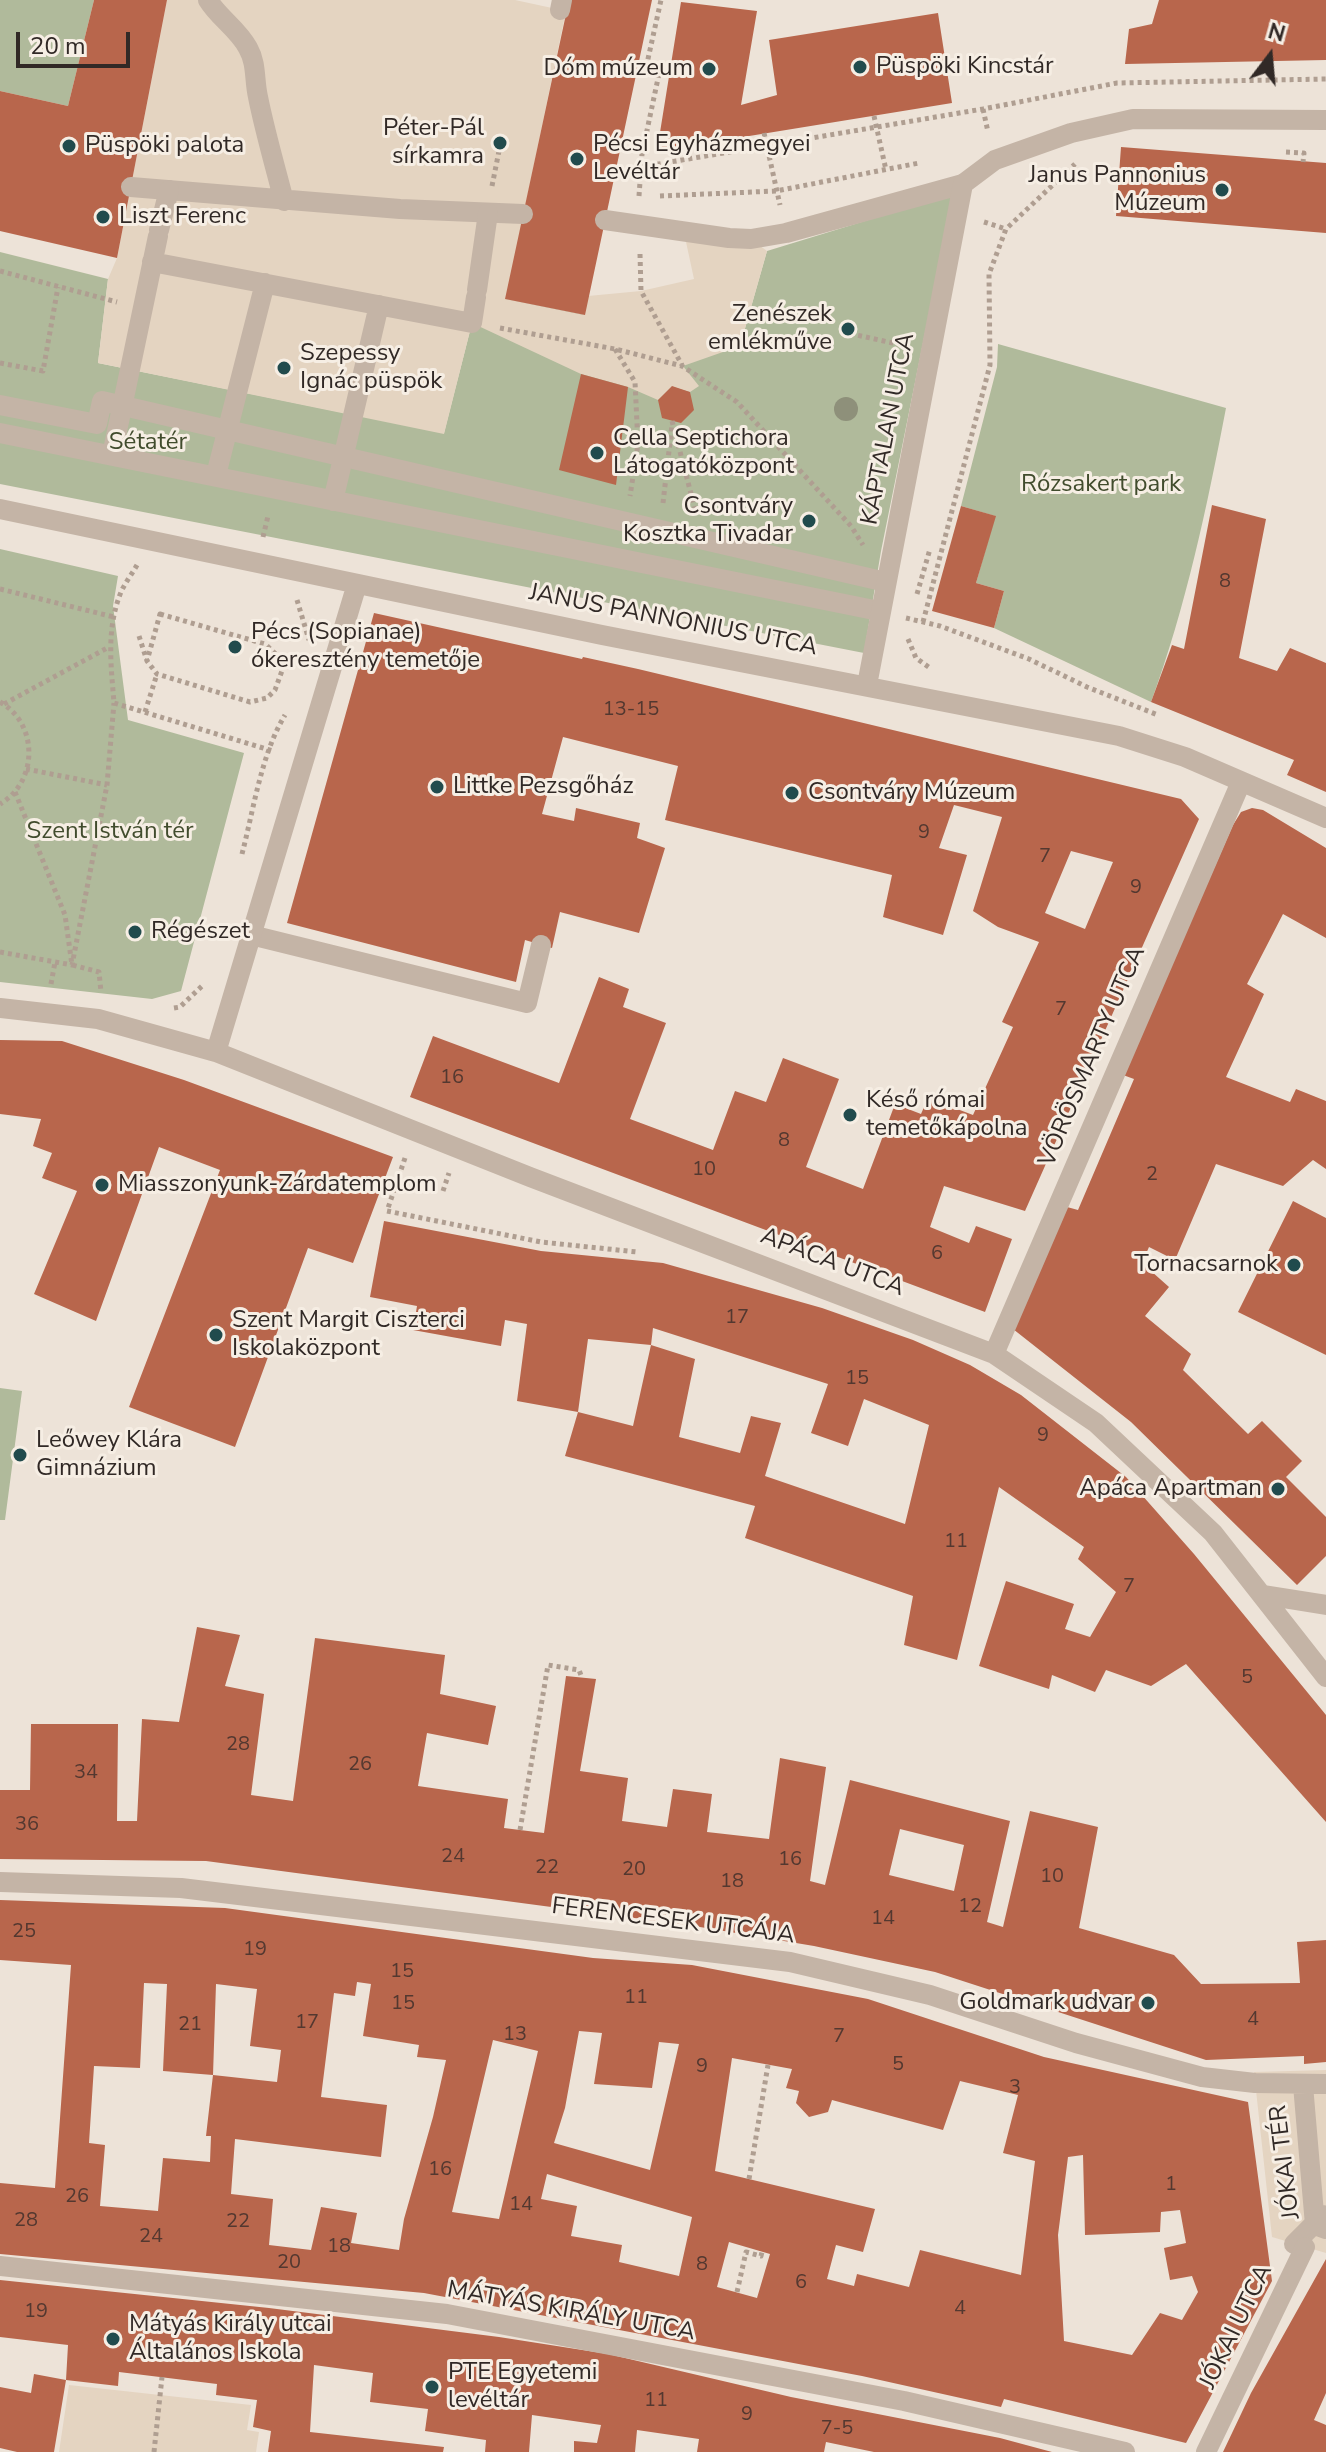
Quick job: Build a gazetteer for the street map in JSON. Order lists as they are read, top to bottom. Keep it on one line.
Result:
{"streets":{"street":["KÁPTALAN UTCA","JANUS PANNONIUS UTCA","VÖRÖSMARTY UTCA","APÁCA UTCA","FERENCESEK UTCÁJA","JÓKAI TÉR","MÁTYÁS KIRÁLY UTCA","JÓKAI UTCA"]},"crossings":[["KÁPTALAN UTCA","JANUS PANNONIUS UTCA"],["JANUS PANNONIUS UTCA","VÖRÖSMARTY UTCA"],["VÖRÖSMARTY UTCA","APÁCA UTCA"],["FERENCESEK UTCÁJA","JÓKAI TÉR"],["JÓKAI TÉR","JÓKAI UTCA"]],"parks":["Sétatér","Rózsakert park","Szent István tér"],"places":["Püspöki Kincstár","Dóm múzeum","Péter-Pál sírkamra","Püspöki palota","Pécsi Egyházmegyei Levéltár","Janus Pannonius Múzeum","Liszt Ferenc","Zenészek emlékműve","Szepessy Ignác püspök","Cella Septichora Látogatóközpont","Csontváry Kosztka Tivadar","Pécs (Sopianae) ókeresztény temetője","Littke Pezsgőház","Csontváry Múzeum","Régészet","Késő római temetőkápolna","Miasszonyunk-Zárdatemplom","Tornacsarnok","Szent Margit Ciszterci Iskolaközpont","Leőwey Klára Gimnázium","Apáca Apartman","Goldmark udvar","Mátyás Király utcai Általános Iskola","PTE Egyetemi levéltár"],"house_numbers":["8","13-15","9","7","9","7","16","8","10","2","6","17","15","9","11","7","5","28","26","34","36","24","16","22","20","10","18","12","14","25","19","15","11","15","4","17","21","13","7","5","9","3","16","1","26","14","28","22","24","18","20","8","6","4","19","11","9","7-5"],"scale_bar":"20 m","north":"top"}
